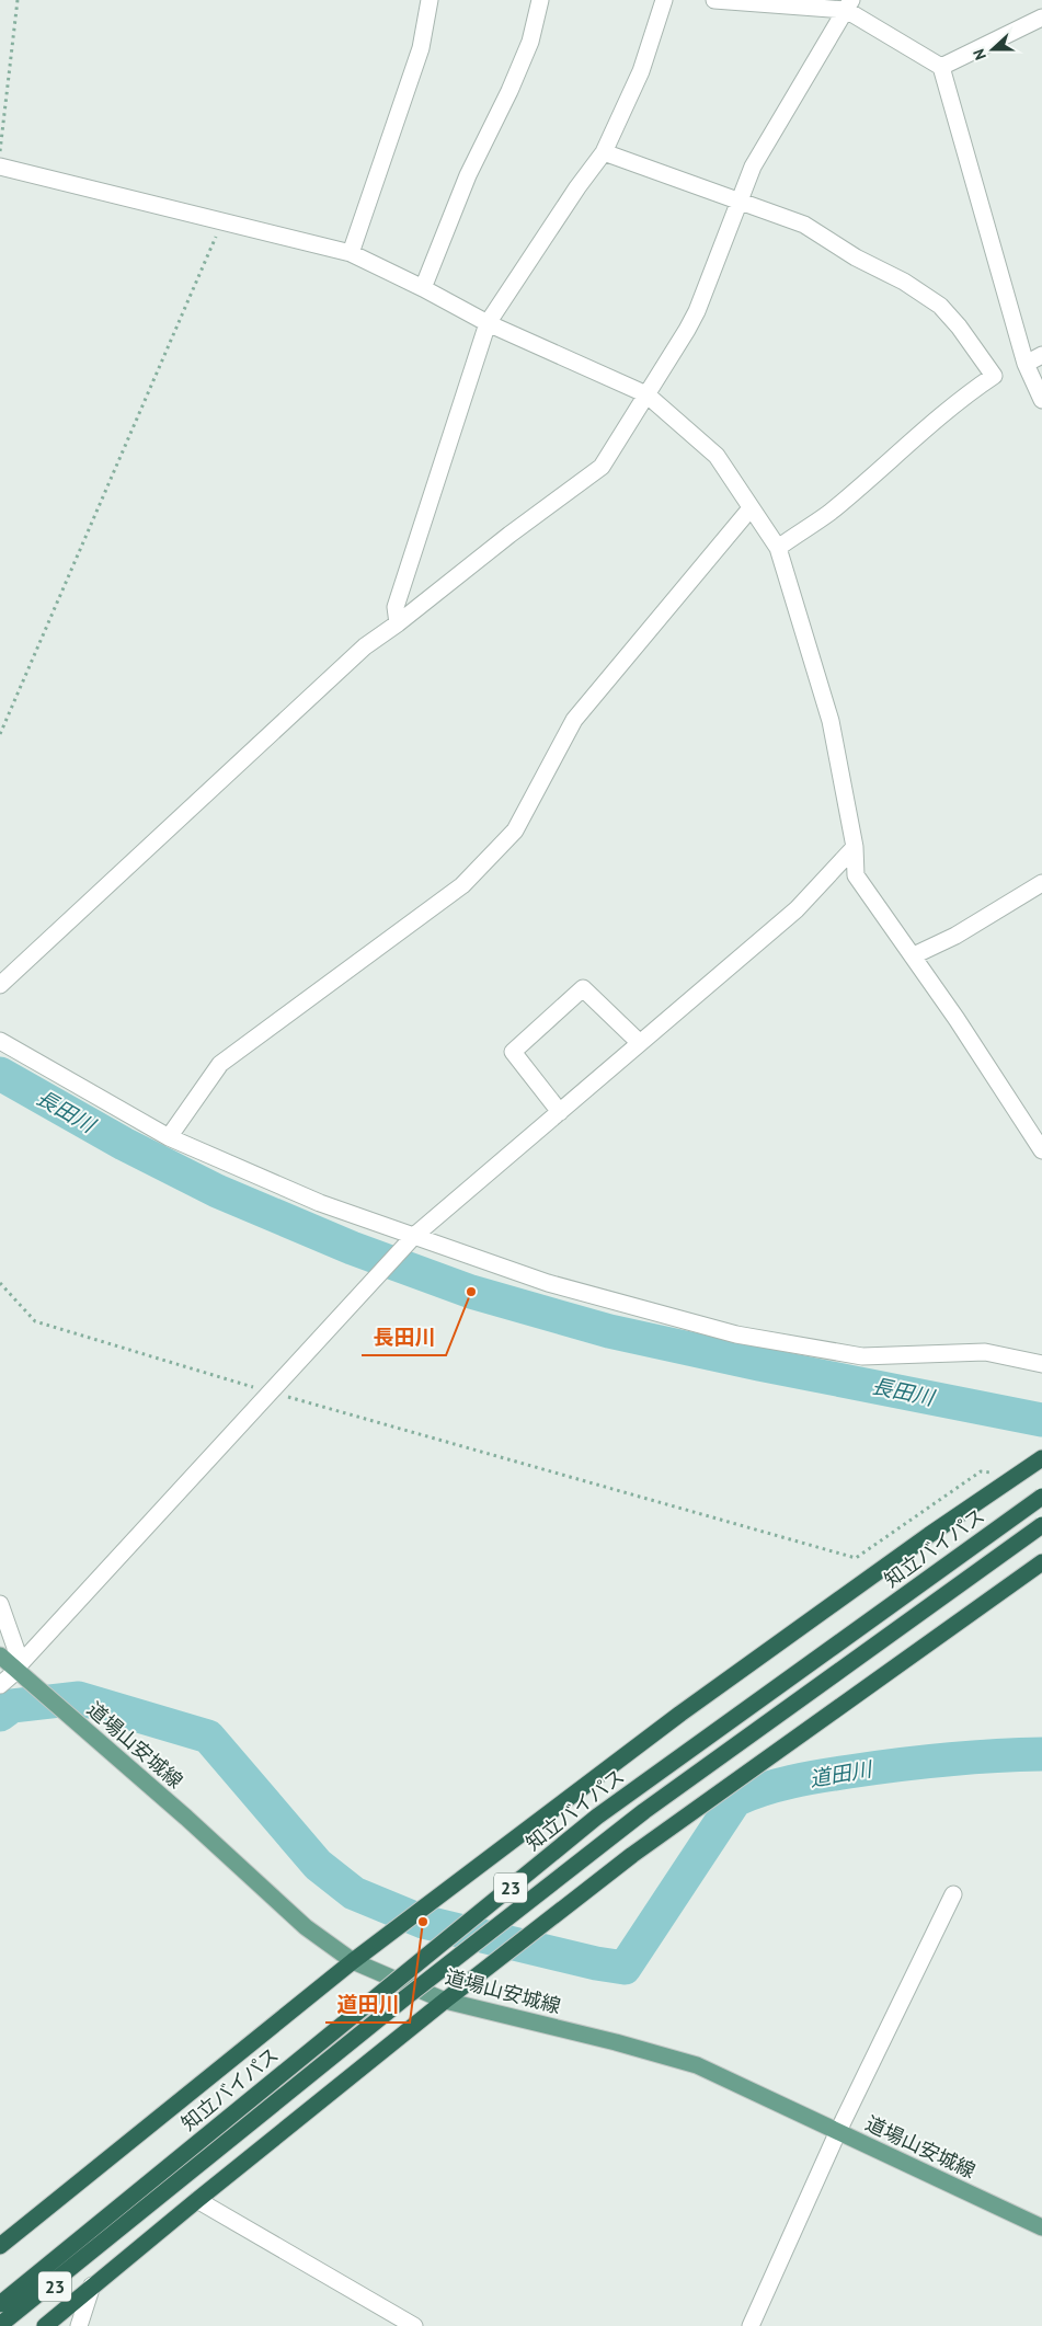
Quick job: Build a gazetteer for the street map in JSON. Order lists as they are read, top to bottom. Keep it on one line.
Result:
{"streets":{"highway":["知立バイパス","23"],"main road":["道場山安城線"]},"crossings":[["知立バイパス","23"],["道場山安城線","23"]],"water":["長田川","道田川"],"places":["長田川","道田川"],"north":"left"}
